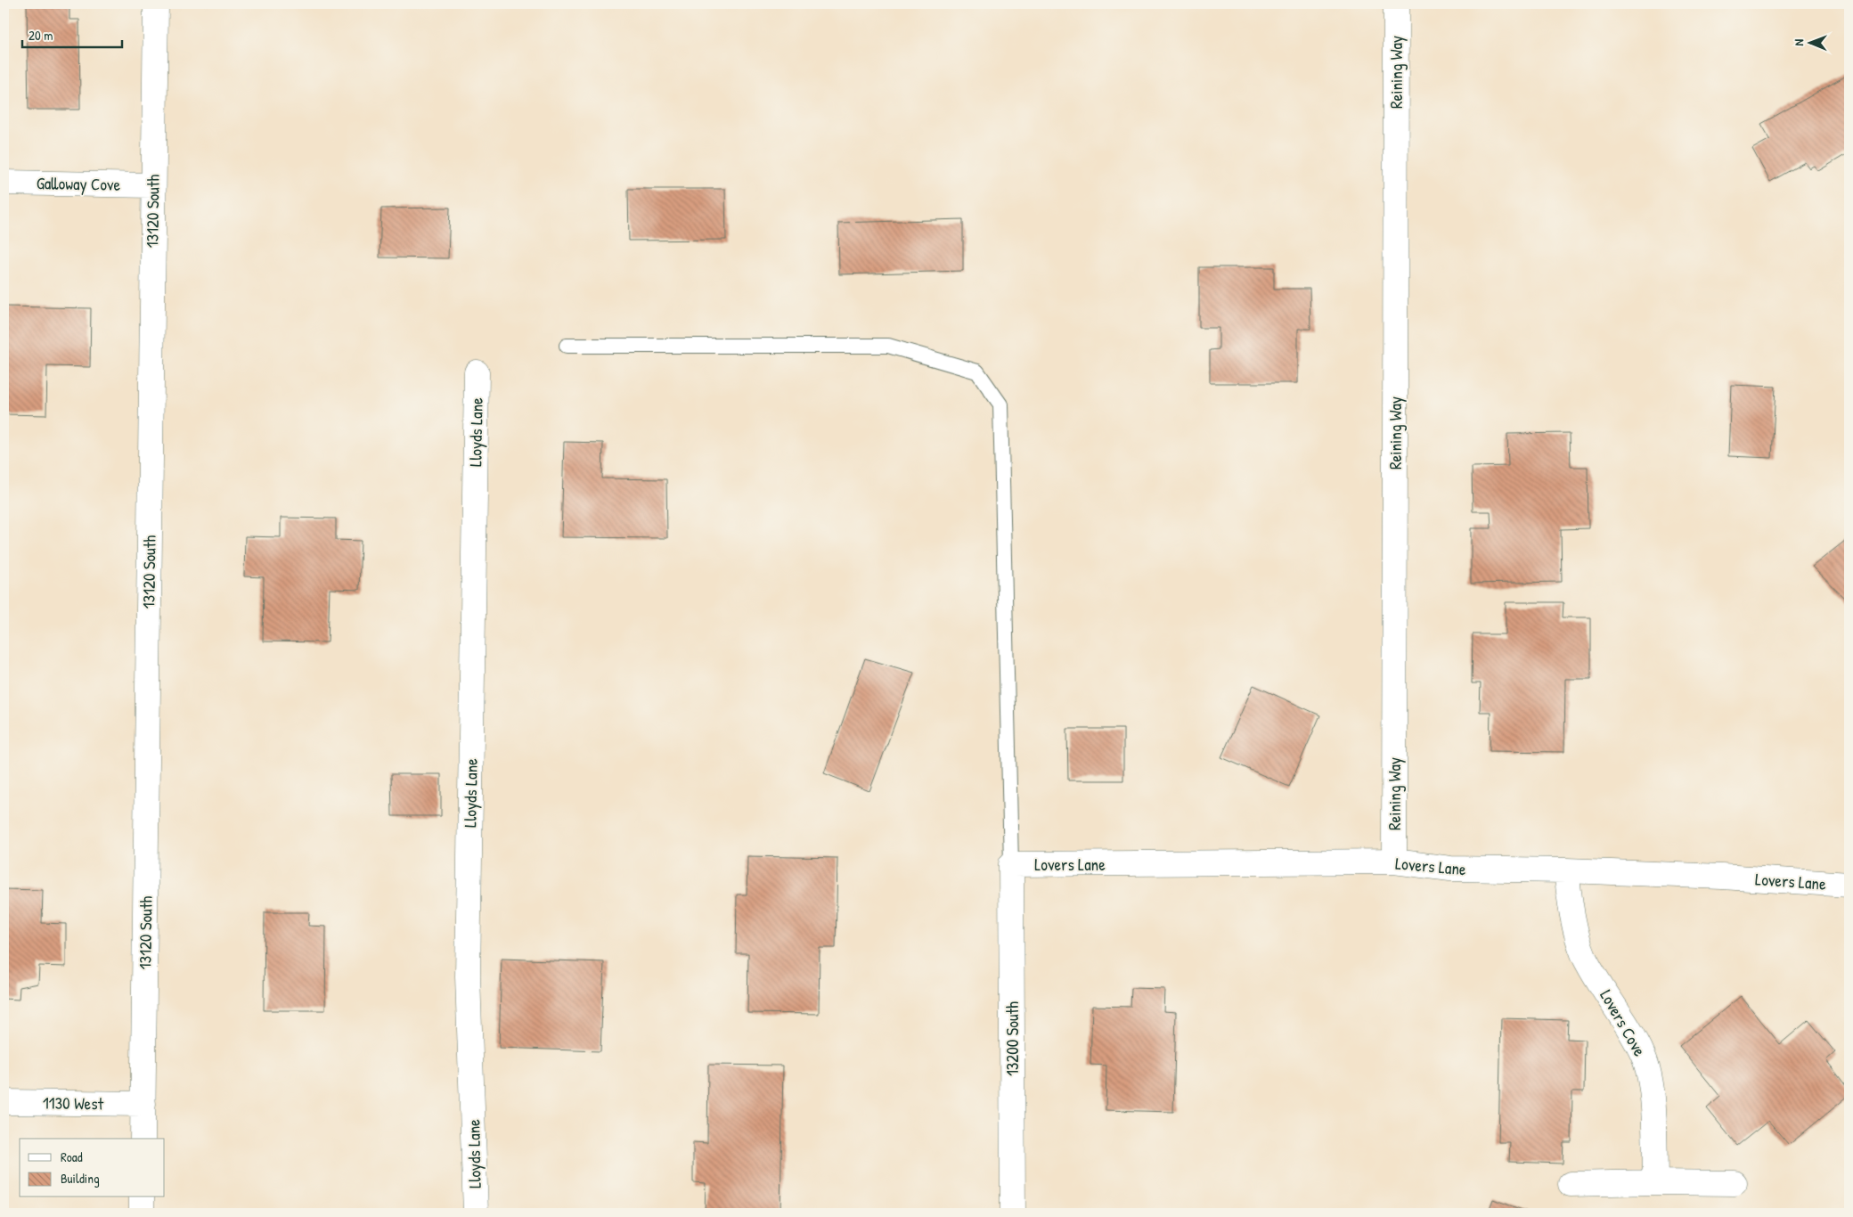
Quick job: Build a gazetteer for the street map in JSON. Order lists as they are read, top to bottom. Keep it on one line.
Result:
{"streets":{"street":["Reining Way","Galloway Cove","13120 South","Lloyds Lane","Lovers Lane","Lovers Cove","13200 South","1130 West"]},"crossings":[["Reining Way","Lovers Lane"],["Galloway Cove","13120 South"],["13120 South","1130 West"],["Lovers Lane","Lovers Cove"],["Lovers Lane","13200 South"]],"legend":["Road","Building"],"scale_bar":"20 m","north":"left"}
